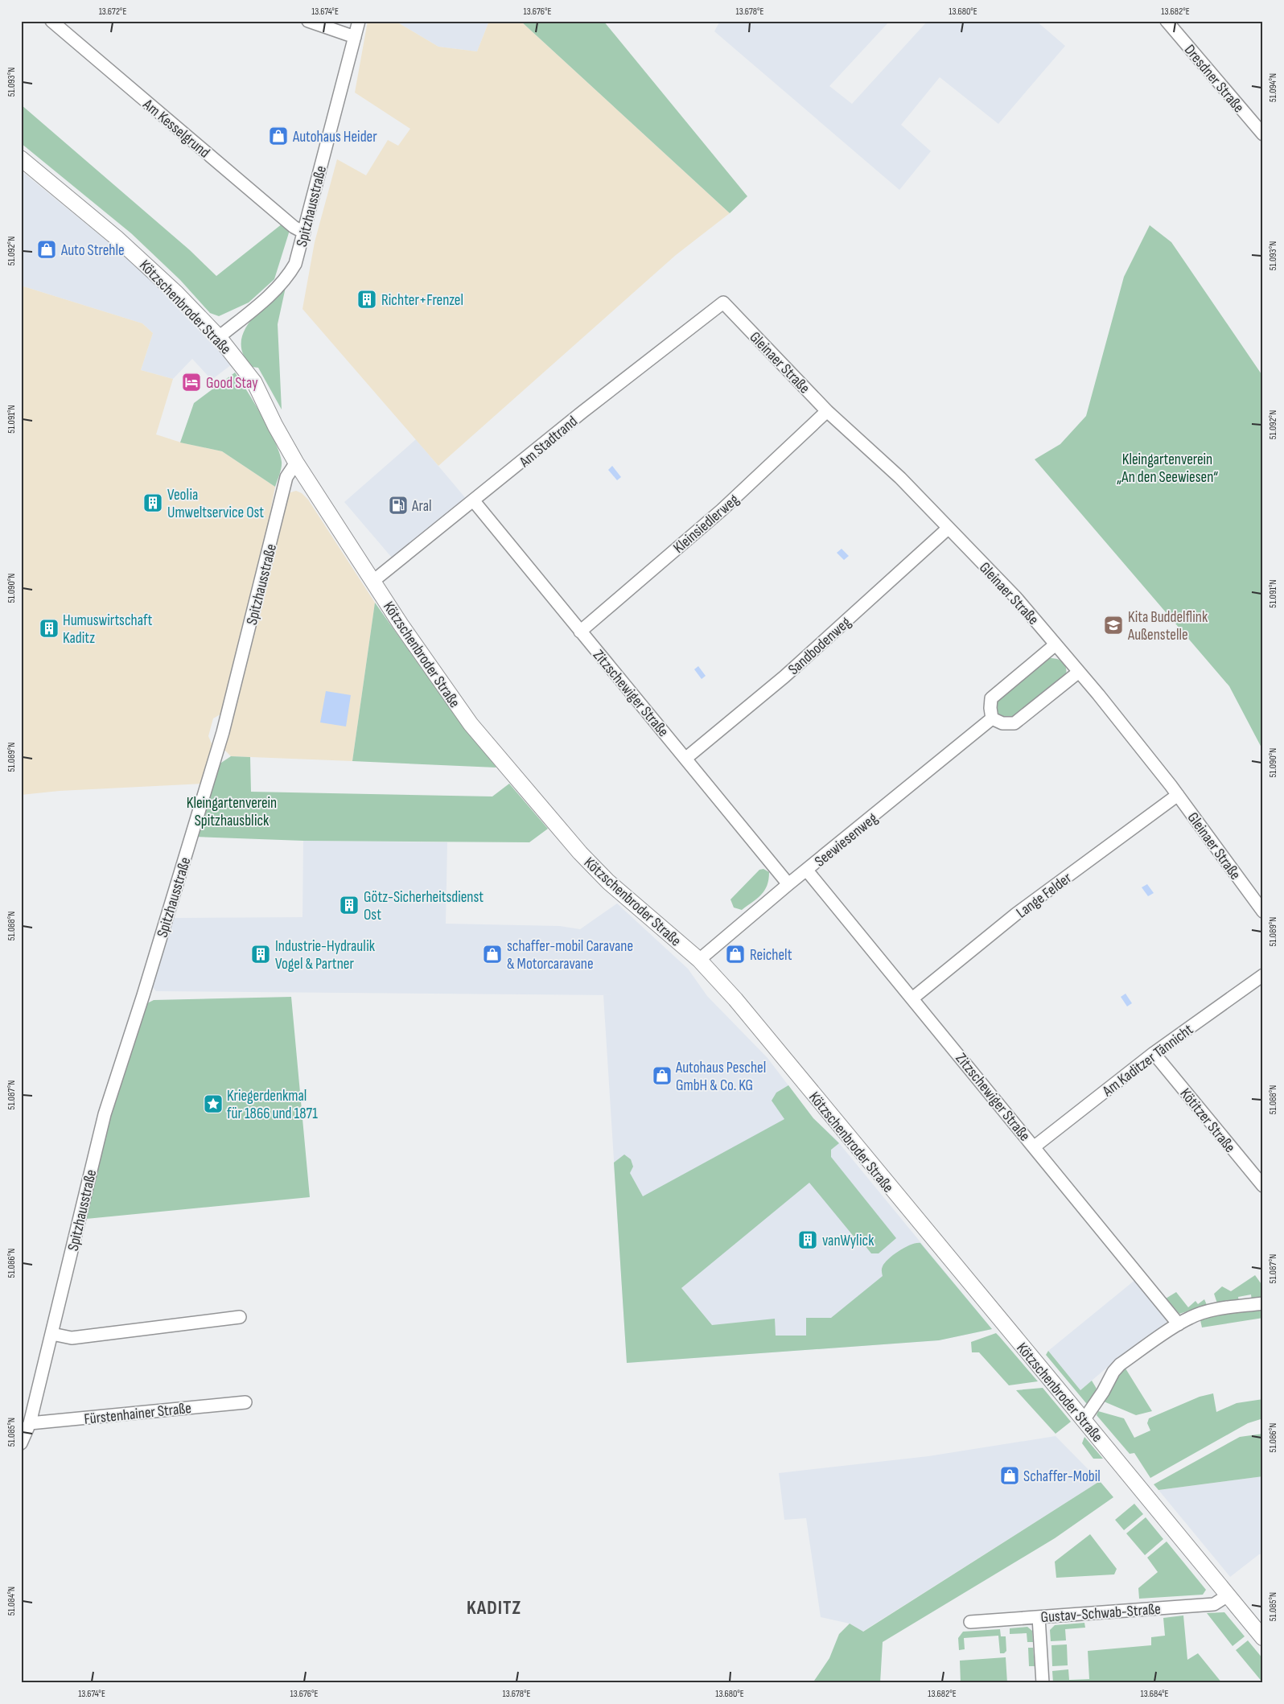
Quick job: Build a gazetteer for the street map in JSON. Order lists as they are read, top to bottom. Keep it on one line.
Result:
{"streets":{"street":["Dresdner Straße","Am Kesselgrund","Spitzhausstraße","Kötzschenbroder Straße","Gleinaer Straße","Am Stadtrand","Kleinsiedlerweg","Sandbodenweg","Zitzschewiger Straße","Seewiesenweg","Lange Felder","Am Kaditzer Tännicht","Kötitzer Straße","Fürstenhainer Straße","Gustav-Schwab-Straße"]},"crossings":[["Am Kesselgrund","Spitzhausstraße"],["Spitzhausstraße","Kötzschenbroder Straße"],["Spitzhausstraße","Fürstenhainer Straße"],["Kötzschenbroder Straße","Am Stadtrand"],["Kötzschenbroder Straße","Seewiesenweg"],["Kötzschenbroder Straße","Gustav-Schwab-Straße"],["Gleinaer Straße","Am Stadtrand"],["Gleinaer Straße","Kleinsiedlerweg"],["Gleinaer Straße","Sandbodenweg"],["Gleinaer Straße","Lange Felder"],["Am Stadtrand","Zitzschewiger Straße"],["Kleinsiedlerweg","Zitzschewiger Straße"],["Sandbodenweg","Zitzschewiger Straße"],["Zitzschewiger Straße","Seewiesenweg"],["Zitzschewiger Straße","Lange Felder"],["Zitzschewiger Straße","Am Kaditzer Tännicht"],["Am Kaditzer Tännicht","Kötitzer Straße"]],"districts":["KADITZ"],"parks":["Kleingartenverein „An den Seewiesen“","Kleingartenverein Spitzhausblick"],"places":{"shop":["Autohaus Heider","Auto Strehle","schaffer-mobil Caravane & Motorcaravane","Reichelt","Autohaus Peschel GmbH & Co. KG","Schaffer-Mobil"],"building":["Richter+Frenzel","Veolia Umweltservice Ost","Humuswirtschaft Kaditz","Götz-Sicherheitsdienst Ost","Industrie-Hydraulik Vogel & Partner","vanWylick"],"hotel":["Good Stay"],"fuel station":["Aral"],"school or university":["Kita Buddelflink Außenstelle"],"place":["Kriegerdenkmal für 1866 und 1871"]},"coordinates":["13.672°E","13.674°E","13.676°E","13.678°E","13.680°E","13.682°E","51.093°N","51.094°N","51.092°N","51.091°N","51.090°N","51.089°N","51.088°N","51.087°N","51.086°N","51.085°N","51.084°N","13.684°E"]}
